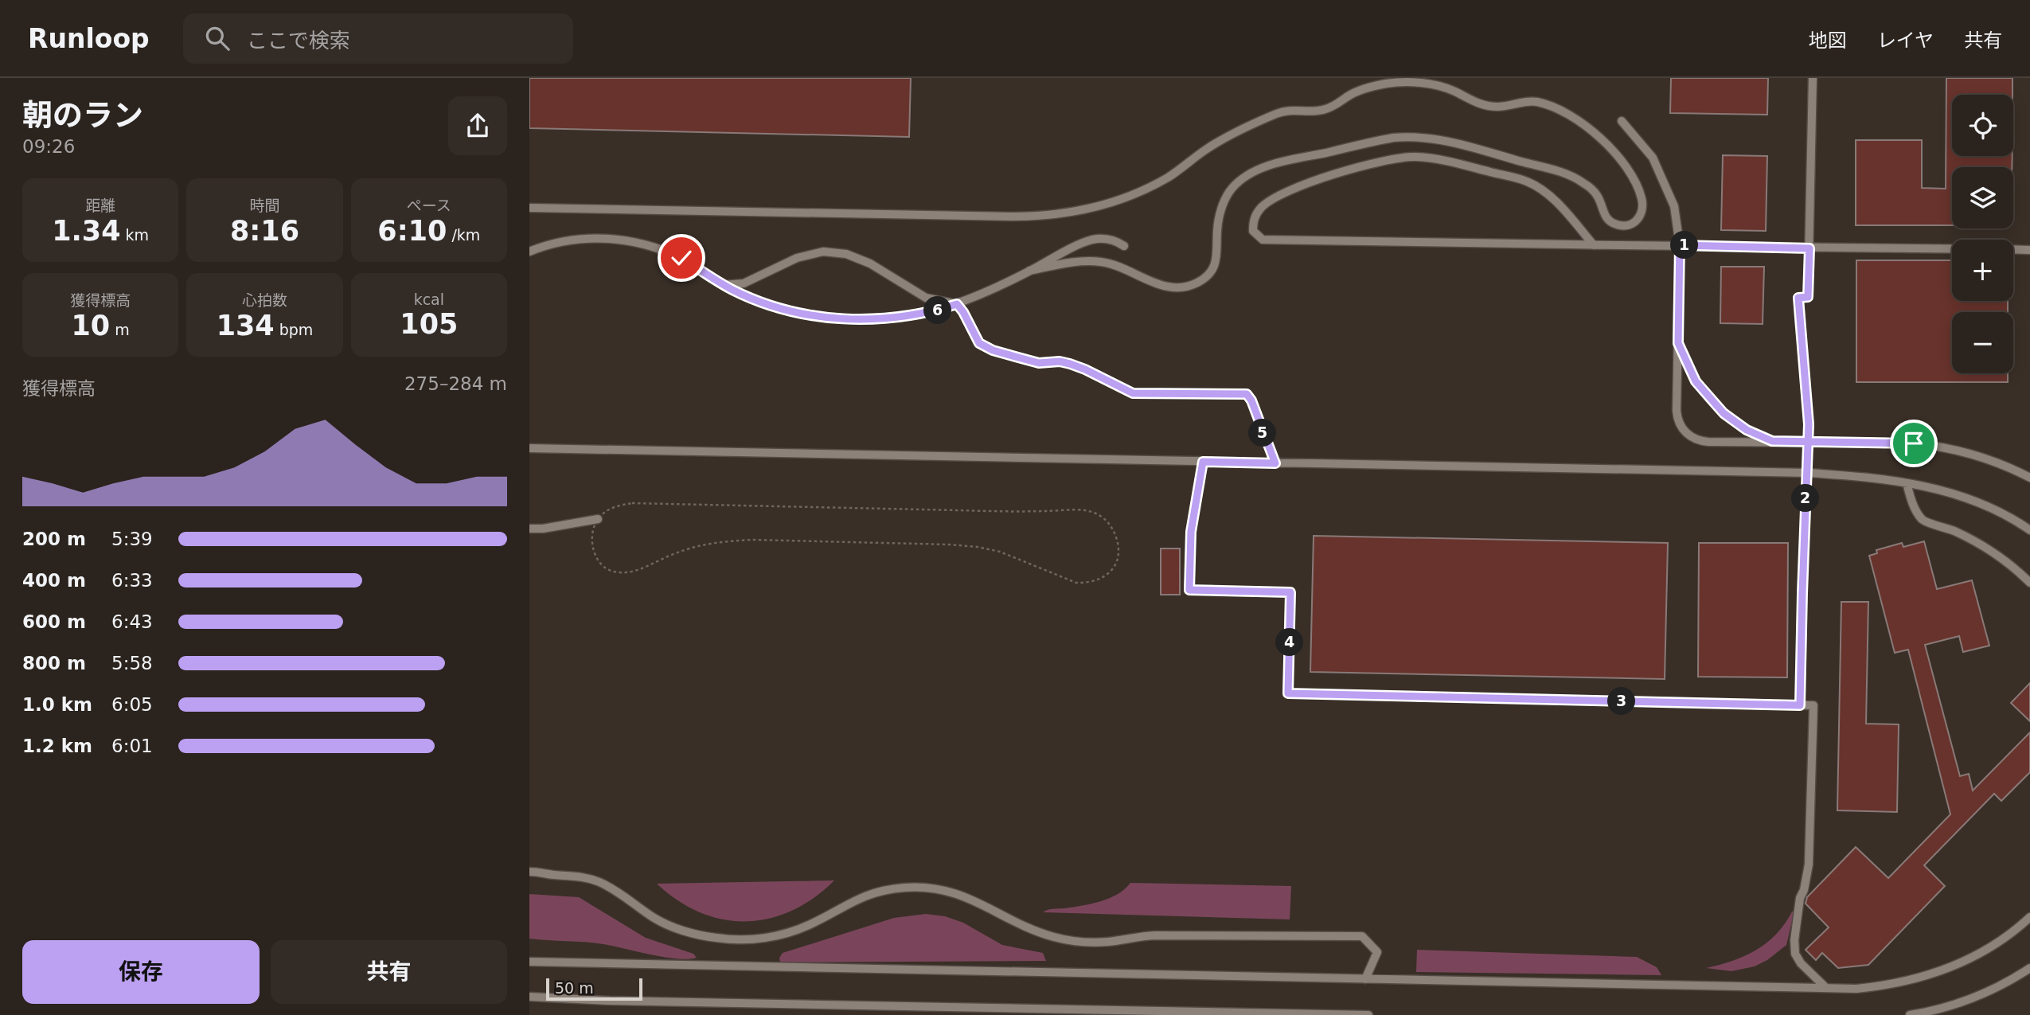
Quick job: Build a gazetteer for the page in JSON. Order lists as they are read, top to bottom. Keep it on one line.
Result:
{"scale_bar":"50 m","page":{"header":"Runloop","search":"ここで検索","nav":["地図","レイヤ","共有"],"heading":["朝のラン","09:26"],"map_buttons":["+","−"],"stats":[["距離","1.34 km"],["時間","8:16"],["ペース","6:10 /km"],["獲得標高","10 m"],["心拍数","134 bpm"],["kcal","105"]],"pins":["1","6","5","2","4","3"],"chart":["獲得標高","275–284 m"],"list":[{"name":"200 m","note":"5:39"},{"name":"400 m","note":"6:33"},{"name":"600 m","note":"6:43"},{"name":"800 m","note":"5:58"},{"name":"1.0 km","note":"6:05"},{"name":"1.2 km","note":"6:01"}],"buttons":["保存","共有"],"scale":"50 m"}}
